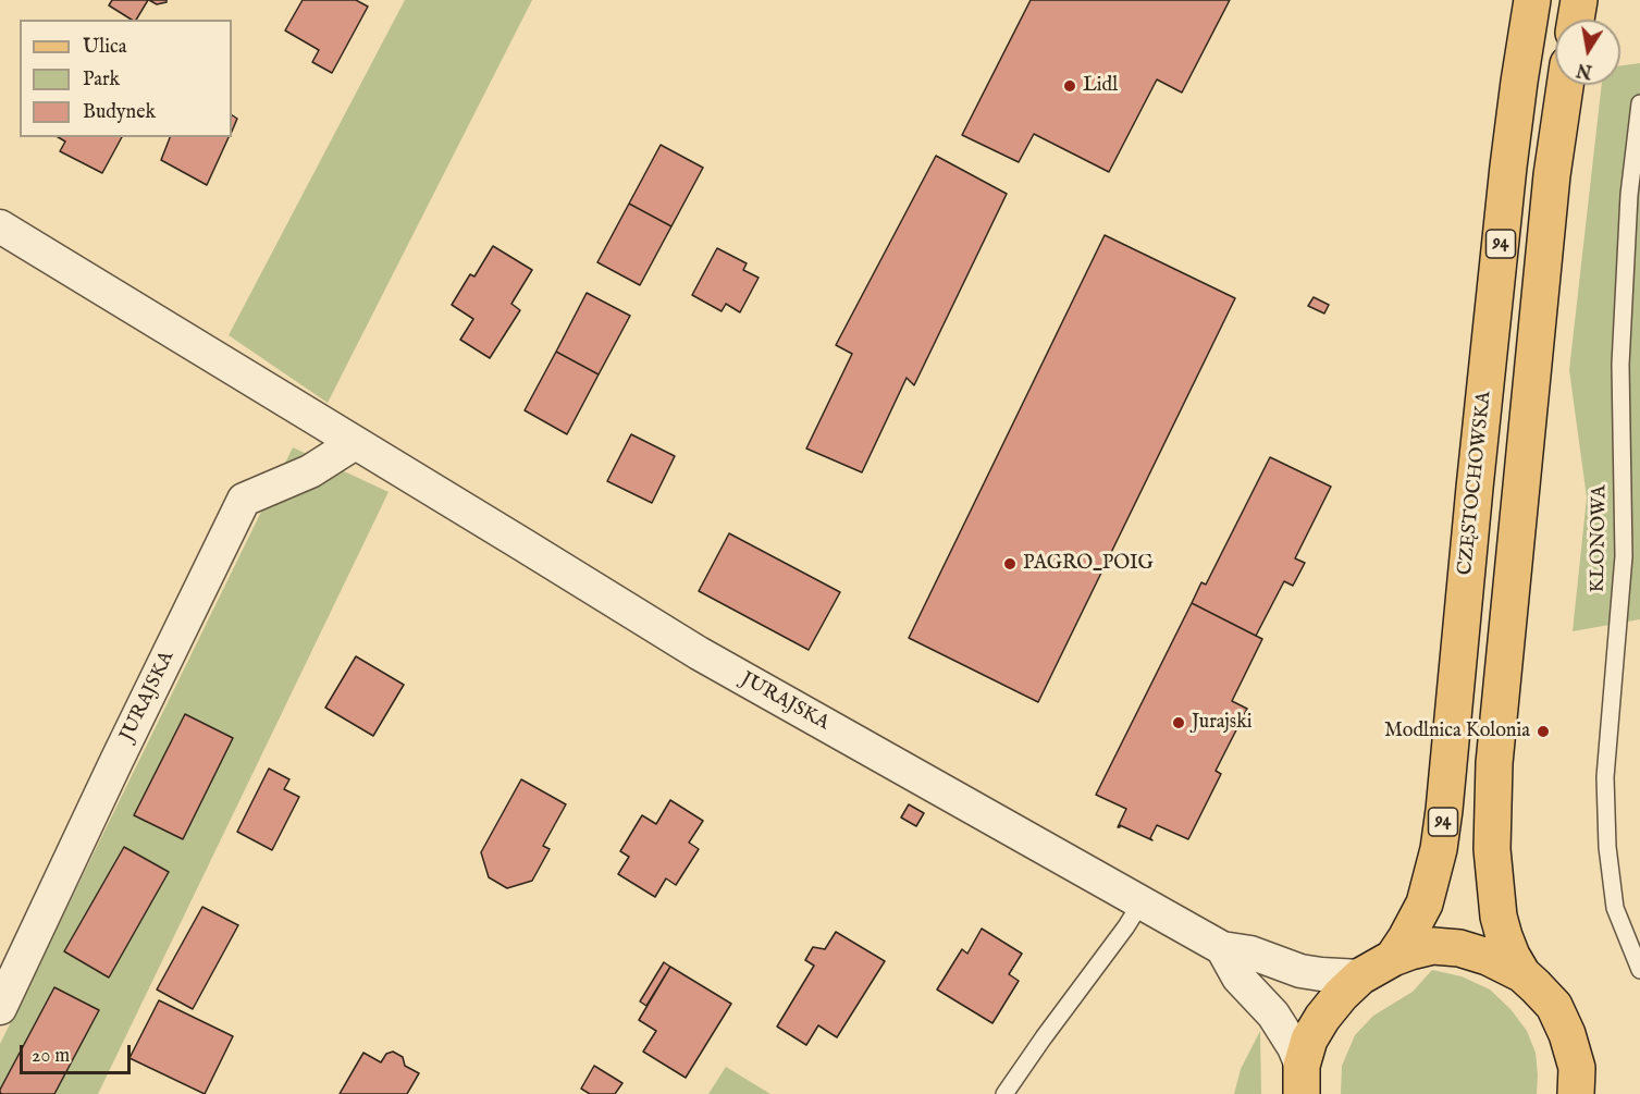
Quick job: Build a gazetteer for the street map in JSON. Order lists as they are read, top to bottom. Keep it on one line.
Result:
{"streets":{"main road":["94","CZĘSTOCHOWSKA"],"street":["JURAJSKA"],"lane":["KLONOWA"]},"crossings":[["94","CZĘSTOCHOWSKA"],["94","JURAJSKA"]],"places":["Lidl","PAGRO_POIG","Jurajski","Modlnica Kolonia"],"legend":["Ulica","Park","Budynek"],"scale_bar":"20 m","north":"bottom"}
